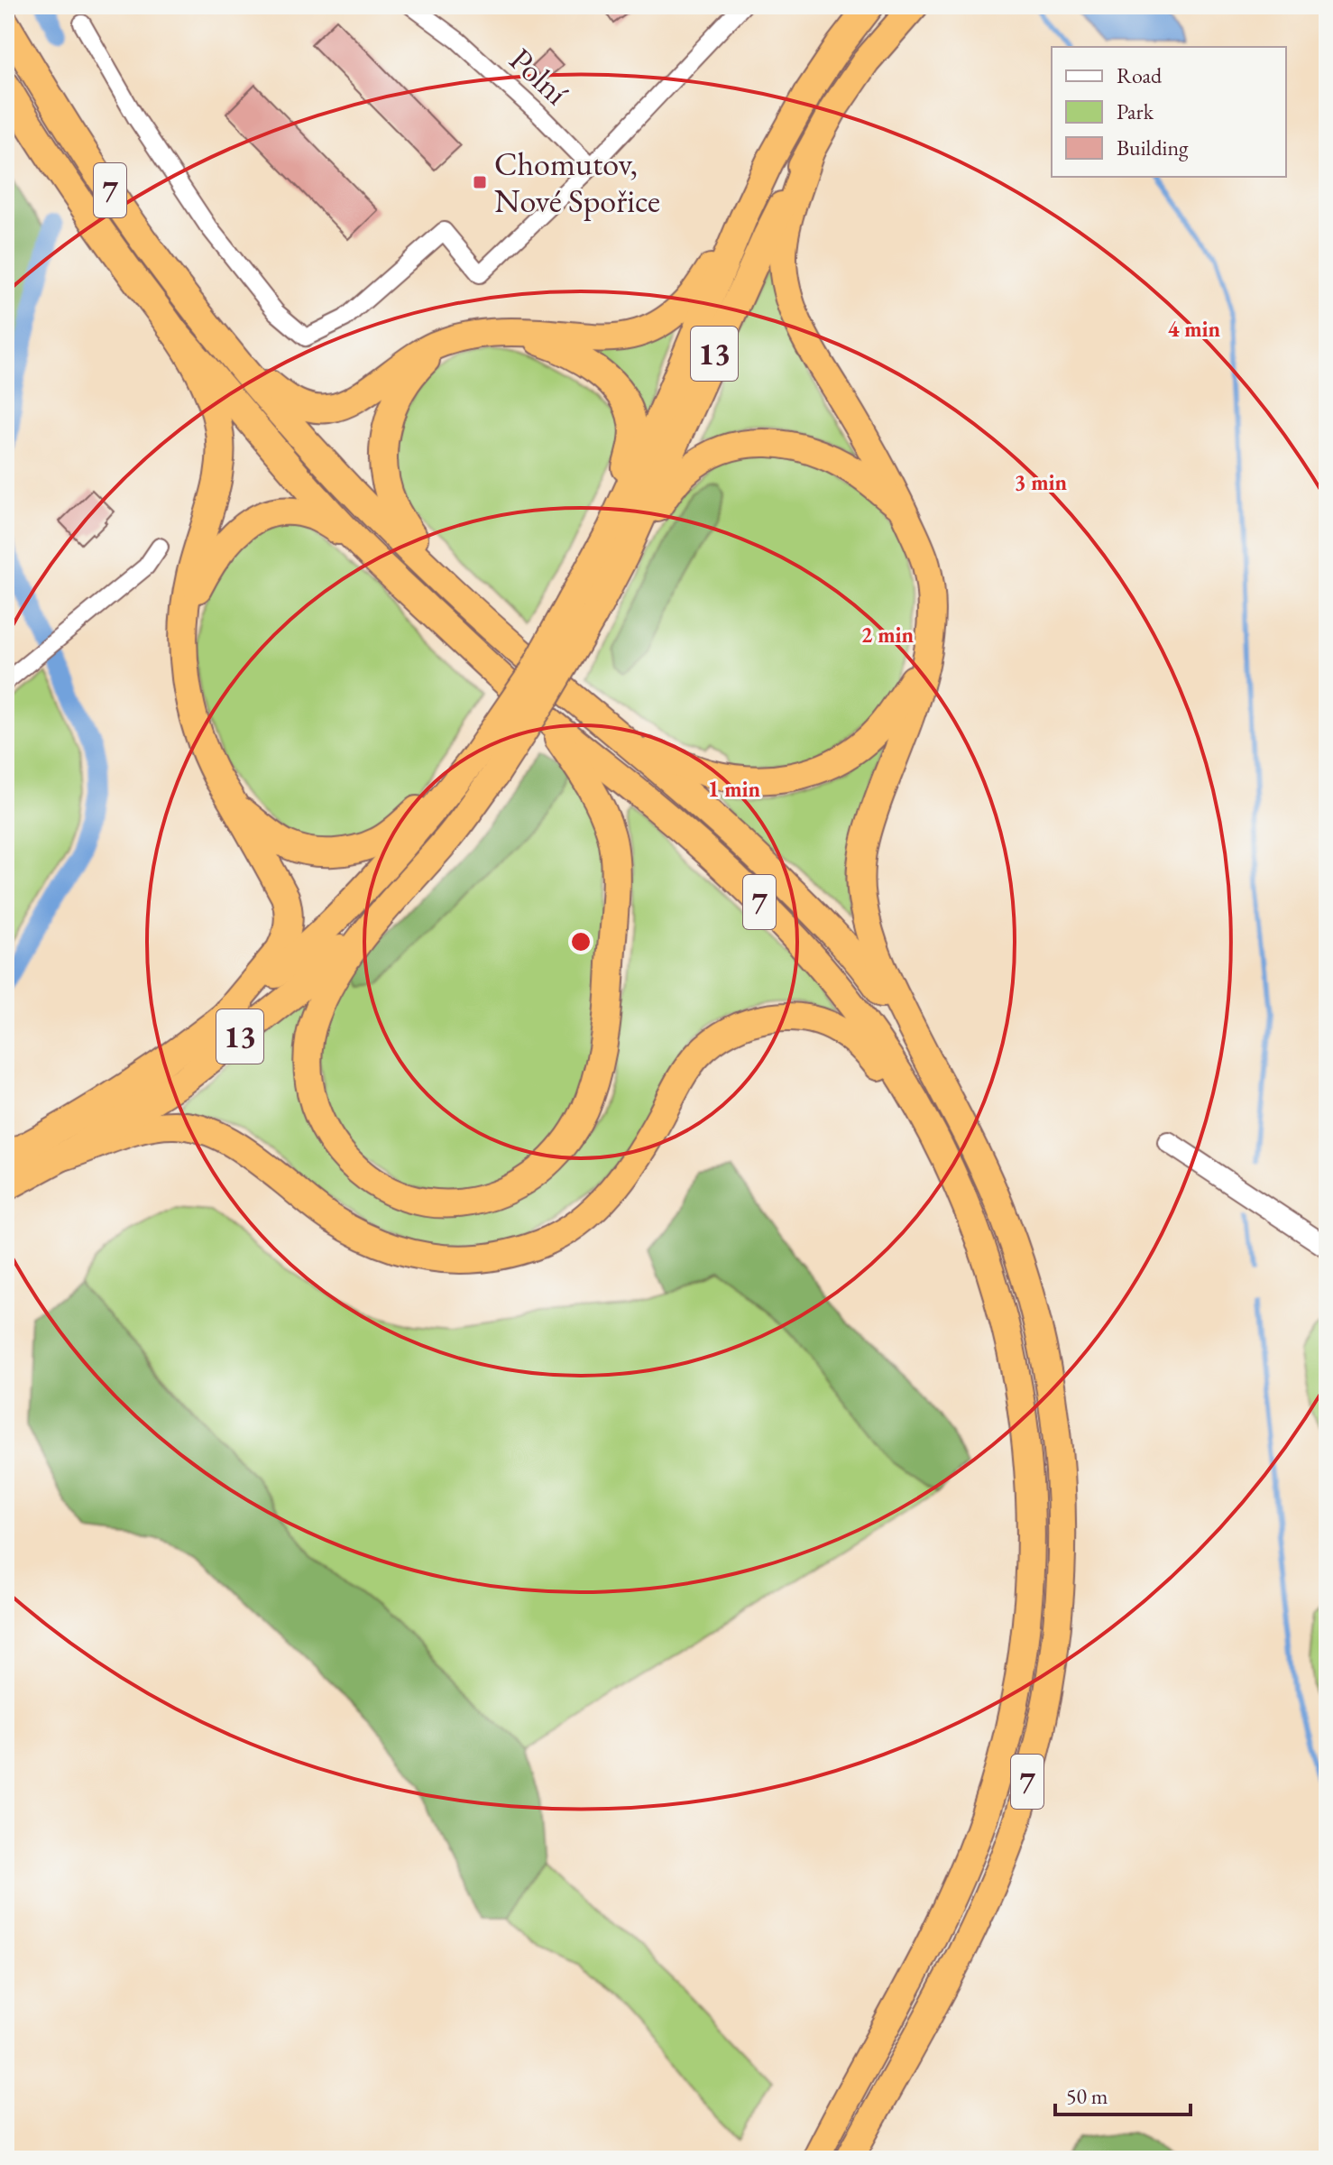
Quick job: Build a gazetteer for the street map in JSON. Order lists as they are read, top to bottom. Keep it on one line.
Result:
{"streets":{"highway":["7","13"],"street":["Polní"]},"places":{"transit":["Chomutov, Nové Spořice"]},"legend":["Road","Park","Building"],"scale_bar":"50 m","rings":["4 min","3 min","2 min","1 min"]}
